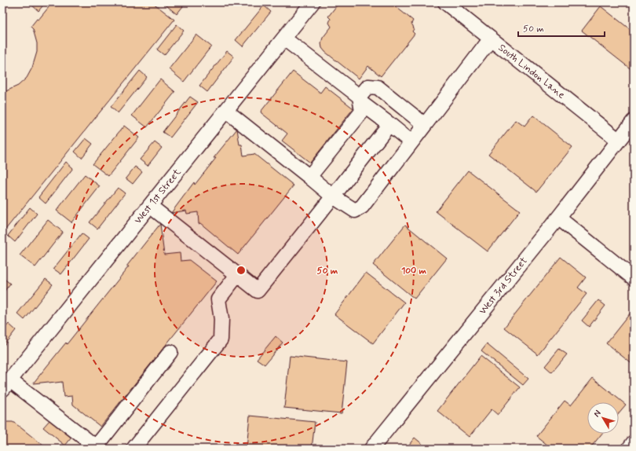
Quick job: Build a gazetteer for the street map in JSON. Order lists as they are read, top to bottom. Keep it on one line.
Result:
{"streets":{"street":["South Lindon Lane","West 1st Street","West 3rd Street"]},"crossings":[["South Lindon Lane","West 3rd Street"]],"scale_bar":"50 m","north":"top left","rings":["50 m","100 m"]}
